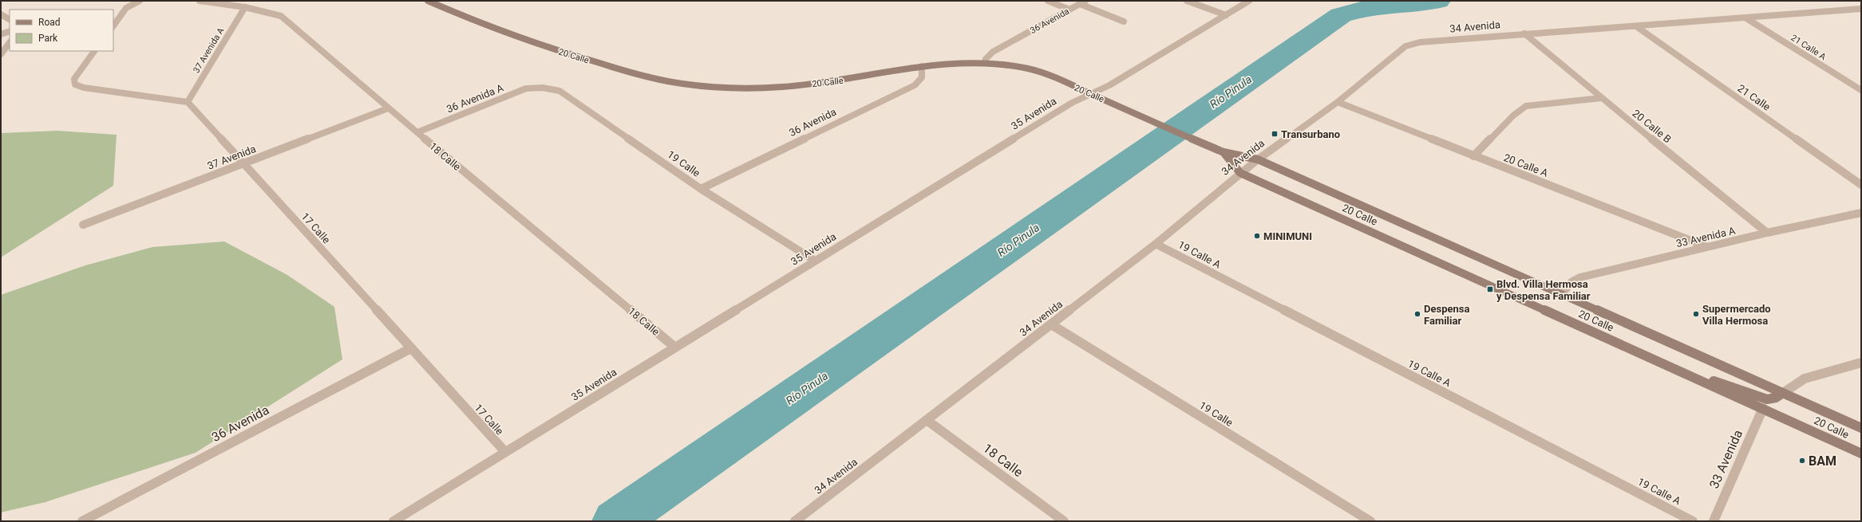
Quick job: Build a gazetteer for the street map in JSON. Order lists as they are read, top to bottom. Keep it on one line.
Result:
{"streets":{"main road":["20 Calle"],"street":["36 Avenida","34 Avenida","21 Calle A","37 Avenida A","21 Calle","36 Avenida A","35 Avenida","20 Calle B","18 Calle","37 Avenida","19 Calle","20 Calle A","17 Calle","33 Avenida A","19 Calle A","33 Avenida"]},"crossings":[["36 Avenida","20 Calle"],["36 Avenida","19 Calle"],["36 Avenida","17 Calle"],["34 Avenida","21 Calle A"],["34 Avenida","20 Calle"],["34 Avenida","21 Calle"],["34 Avenida","20 Calle B"],["34 Avenida","18 Calle"],["34 Avenida","19 Calle"],["34 Avenida","20 Calle A"],["34 Avenida","19 Calle A"],["37 Avenida A","18 Calle"],["37 Avenida A","17 Calle"],["20 Calle","35 Avenida"],["20 Calle","33 Avenida A"],["20 Calle","33 Avenida"],["36 Avenida A","18 Calle"],["36 Avenida A","19 Calle"],["35 Avenida","18 Calle"],["35 Avenida","19 Calle"],["35 Avenida","17 Calle"],["20 Calle B","33 Avenida A"],["18 Calle","37 Avenida"],["37 Avenida","17 Calle"],["20 Calle A","33 Avenida A"]],"water":["Río Pinula"],"places":{"transit":["Transurbano","Blvd. Villa Hermosa y Despensa Familiar"],"other":["MINIMUNI","Despensa Familiar","Supermercado Villa Hermosa","BAM"]},"legend":["Road","Park"]}
